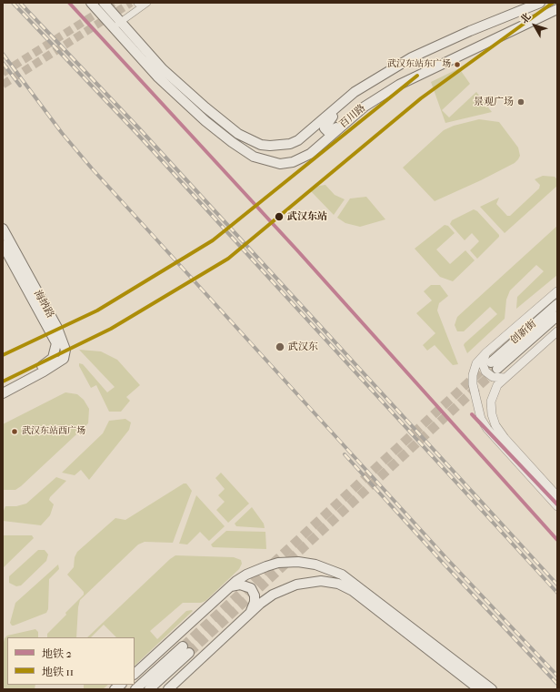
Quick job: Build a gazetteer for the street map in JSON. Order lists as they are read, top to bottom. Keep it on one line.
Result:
{"streets":{"main road":["百川路","海纳路","创新街"]},"places":["武汉东站东广场","景观广场","武汉东站","武汉东","武汉东站西广场"],"lines":["metro line 2","metro line 11"],"legend":["地铁 2","地铁 11"],"north":"top left"}
